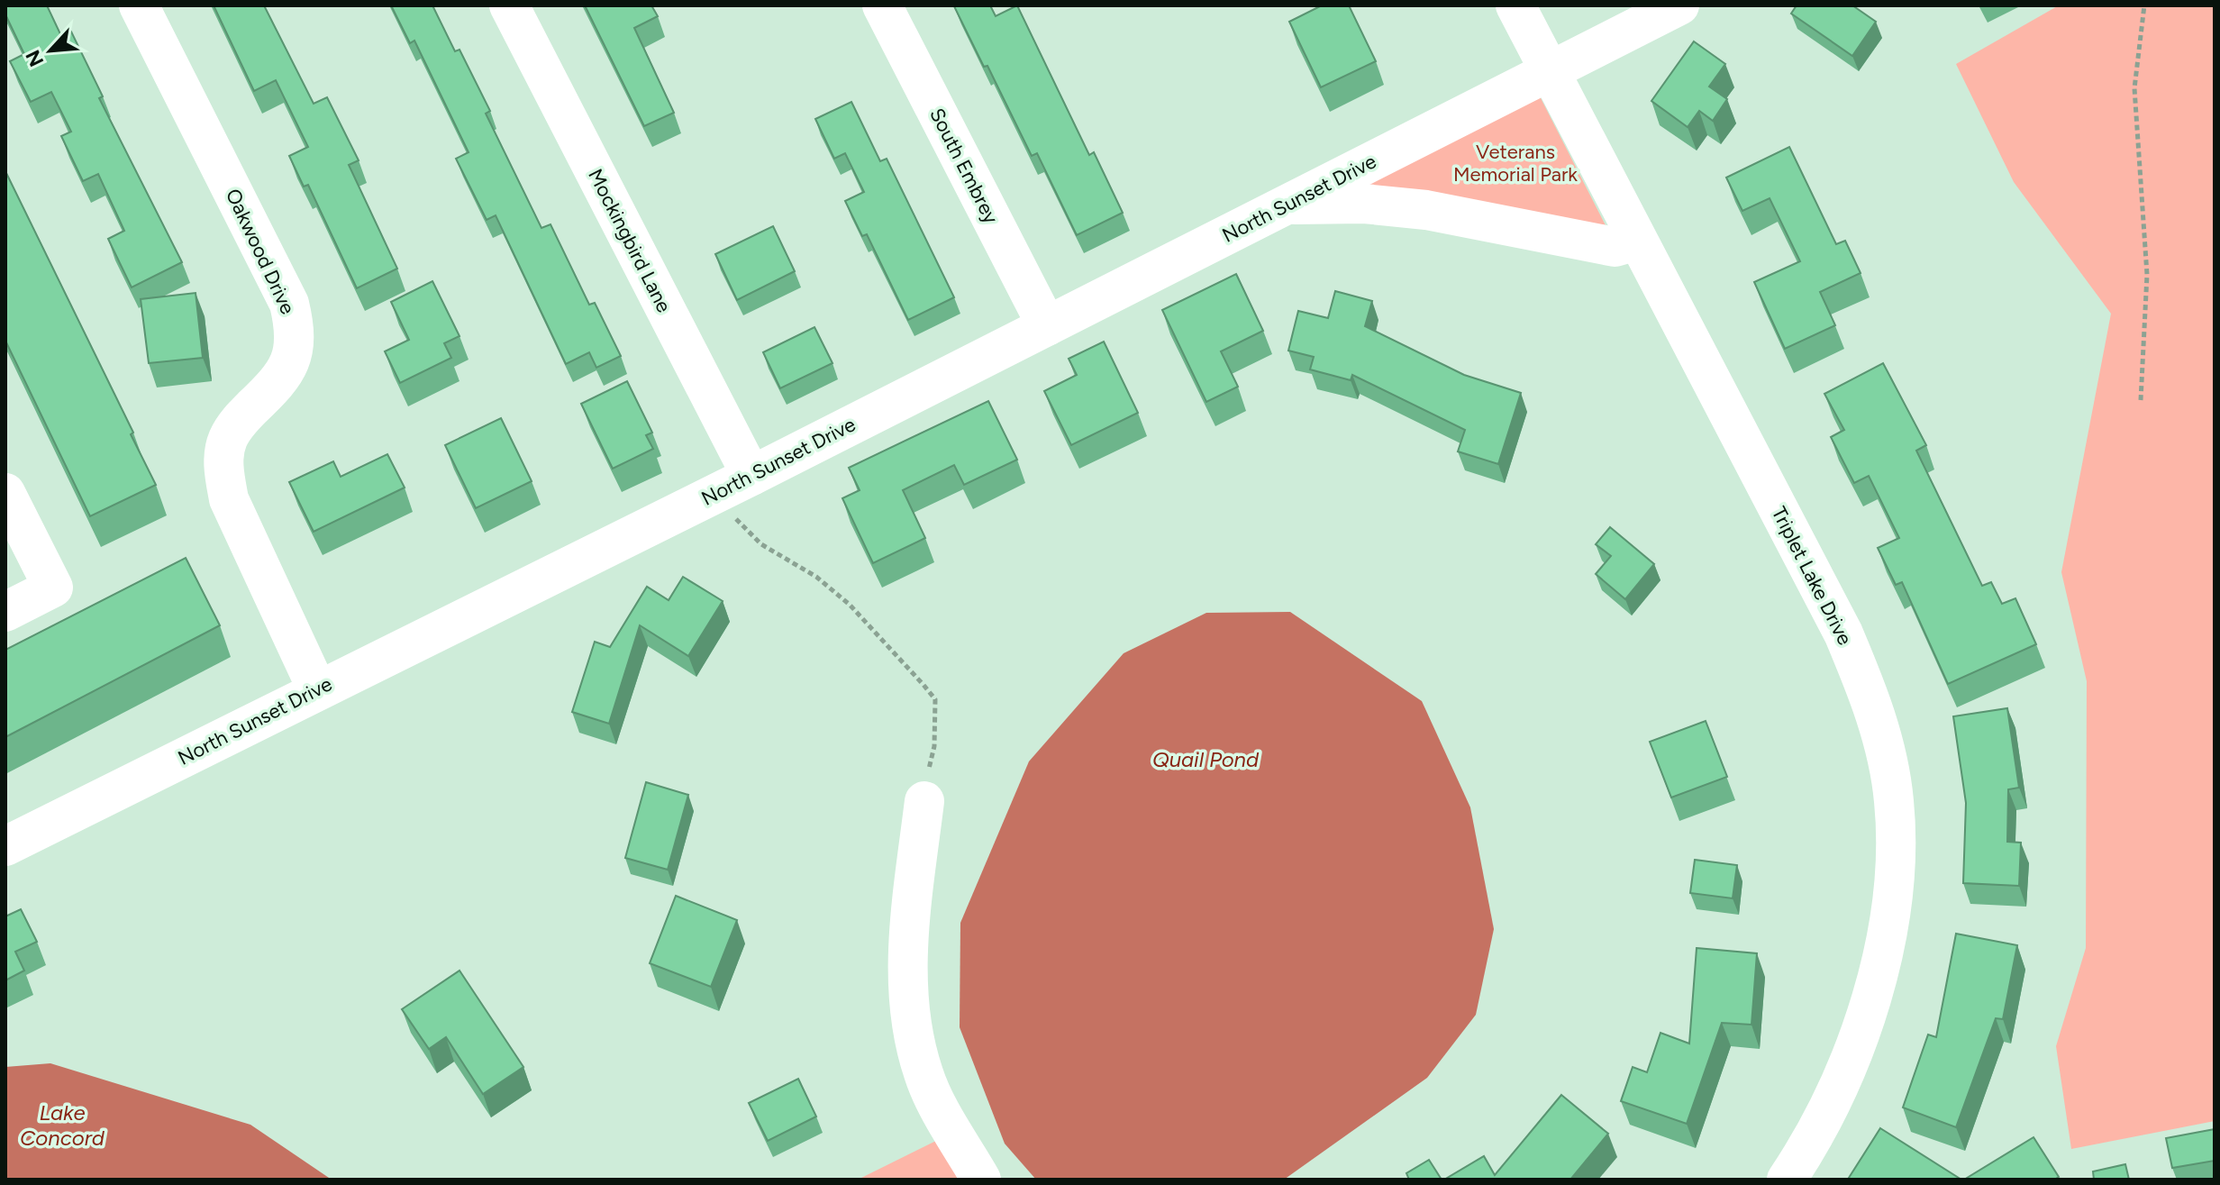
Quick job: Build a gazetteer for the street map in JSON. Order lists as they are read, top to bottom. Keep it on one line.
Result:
{"streets":{"street":["South Embrey","North Sunset Drive","Mockingbird Lane","Oakwood Drive","Triplet Lake Drive"]},"crossings":[["South Embrey","North Sunset Drive"],["North Sunset Drive","Mockingbird Lane"],["North Sunset Drive","Oakwood Drive"],["North Sunset Drive","Triplet Lake Drive"]],"water":["Quail Pond","Lake Concord"],"parks":["Veterans Memorial Park"],"north":"bottom left"}
